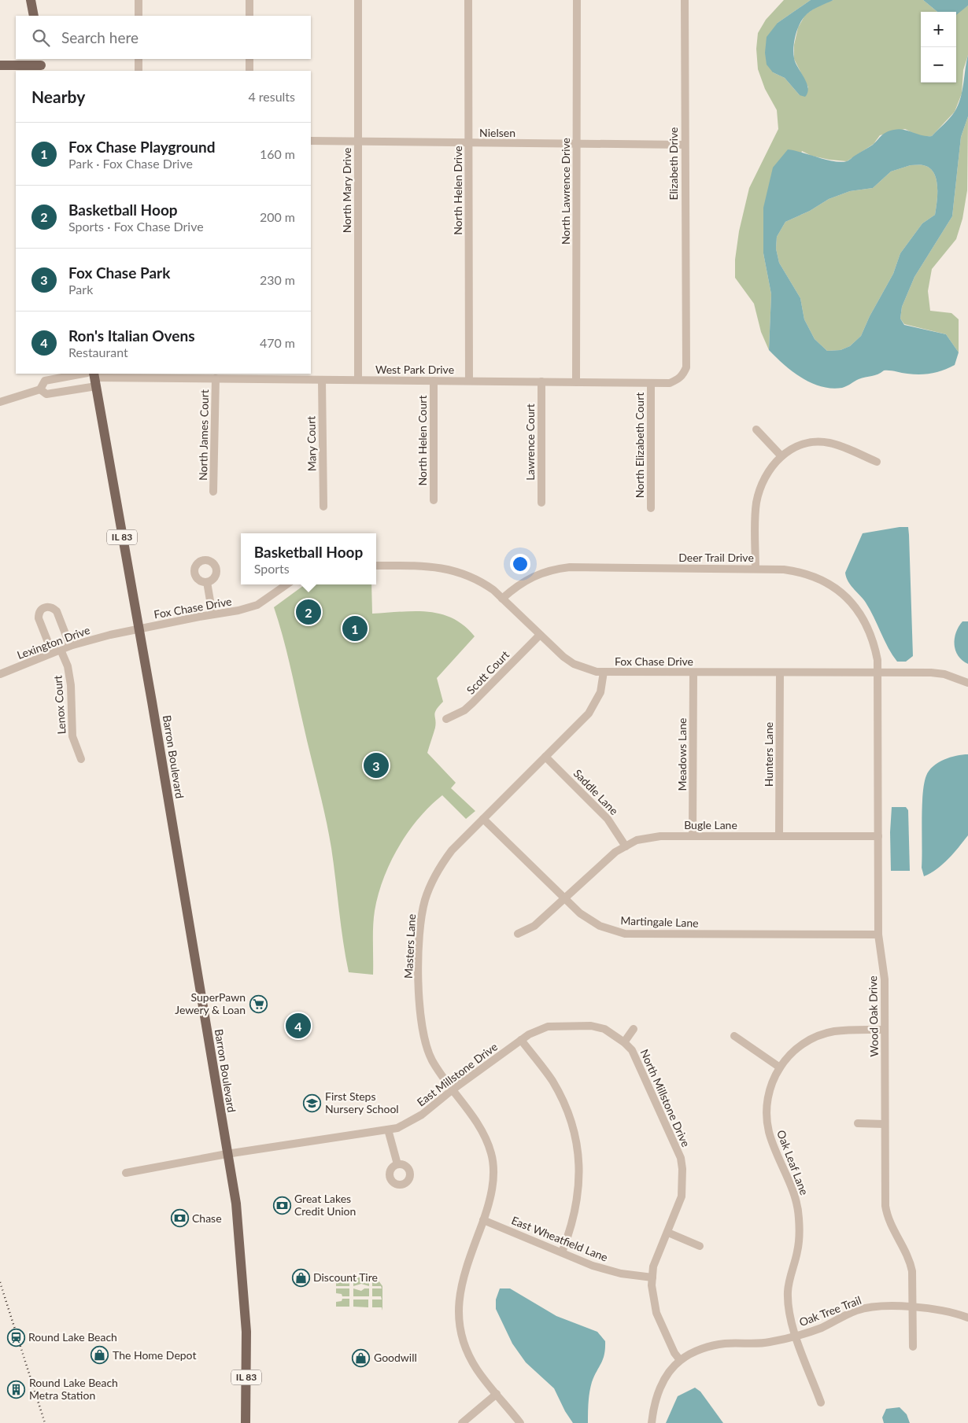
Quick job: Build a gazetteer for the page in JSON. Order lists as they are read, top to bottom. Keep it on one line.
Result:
{"streets":{"main road":["IL 83","Barron Boulevard"],"street":["Nielsen","Elizabeth Drive","North Mary Drive","North Helen Drive","North Lawrence Drive","West Park Drive","North James Court","North Helen Court","Lawrence Court","Mary Court","North Elizabeth Court","Deer Trail Drive","Fox Chase Drive","Lexington Drive","Scott Court","Lenox Court","Meadows Lane","Hunters Lane","Saddle Lane","Bugle Lane","Martingale Lane","Masters Lane","Wood Oak Drive","East Millstone Drive","North Millstone Drive","Oak Leaf Lane","East Wheatfield Lane","Oak Tree Trail"]},"crossings":[["Nielsen","Elizabeth Drive"],["Nielsen","North Mary Drive"],["Nielsen","North Helen Drive"],["Nielsen","North Lawrence Drive"],["Elizabeth Drive","West Park Drive"],["North Mary Drive","West Park Drive"],["North Helen Drive","West Park Drive"],["North Lawrence Drive","West Park Drive"],["West Park Drive","North James Court"],["West Park Drive","North Helen Court"],["West Park Drive","Lawrence Court"],["West Park Drive","Mary Court"],["West Park Drive","North Elizabeth Court"],["West Park Drive","IL 83"],["IL 83","Fox Chase Drive"],["IL 83","Lexington Drive"],["IL 83","Barron Boulevard"],["Deer Trail Drive","Fox Chase Drive"],["Deer Trail Drive","Wood Oak Drive"],["Fox Chase Drive","Lexington Drive"],["Fox Chase Drive","Scott Court"],["Fox Chase Drive","Meadows Lane"],["Fox Chase Drive","Hunters Lane"],["Fox Chase Drive","Barron Boulevard"],["Fox Chase Drive","Masters Lane"],["Fox Chase Drive","Wood Oak Drive"],["Lexington Drive","Lenox Court"],["Lexington Drive","Barron Boulevard"],["Meadows Lane","Bugle Lane"],["Hunters Lane","Bugle Lane"],["Barron Boulevard","East Millstone Drive"],["Saddle Lane","Bugle Lane"],["Saddle Lane","Masters Lane"],["Bugle Lane","Martingale Lane"],["Bugle Lane","Wood Oak Drive"],["Martingale Lane","Masters Lane"],["Martingale Lane","Wood Oak Drive"],["Masters Lane","East Millstone Drive"],["Masters Lane","East Wheatfield Lane"],["Wood Oak Drive","Oak Leaf Lane"],["Wood Oak Drive","Oak Tree Trail"],["East Millstone Drive","North Millstone Drive"],["North Millstone Drive","East Wheatfield Lane"],["North Millstone Drive","Oak Tree Trail"],["Oak Leaf Lane","Oak Tree Trail"]],"places":{"supermarket":["SuperPawn Jewery & Loan"],"school or university":["First Steps Nursery School"],"bank":["Great Lakes Credit Union","Chase"],"shop":["Discount Tire","The Home Depot","Goodwill"],"station":["Round Lake Beach"],"building":["Round Lake Beach Metra Station"]},"page":{"map_buttons":["+","−"],"search":"Search here","heading":["Nearby","4 results"],"list":[{"mark":"1","name":"Fox Chase Playground","note":"Park · Fox Chase Drive","value":"160 m"},{"mark":"2","name":"Basketball Hoop","note":"Sports · Fox Chase Drive","value":"200 m"},{"mark":"3","name":"Fox Chase Park","note":"Park","value":"230 m"},{"mark":"4","name":"Ron's Italian Ovens","note":"Restaurant","value":"470 m"}],"popup":["Basketball Hoop","Sports"],"pins":["2","1","3","4"]}}
